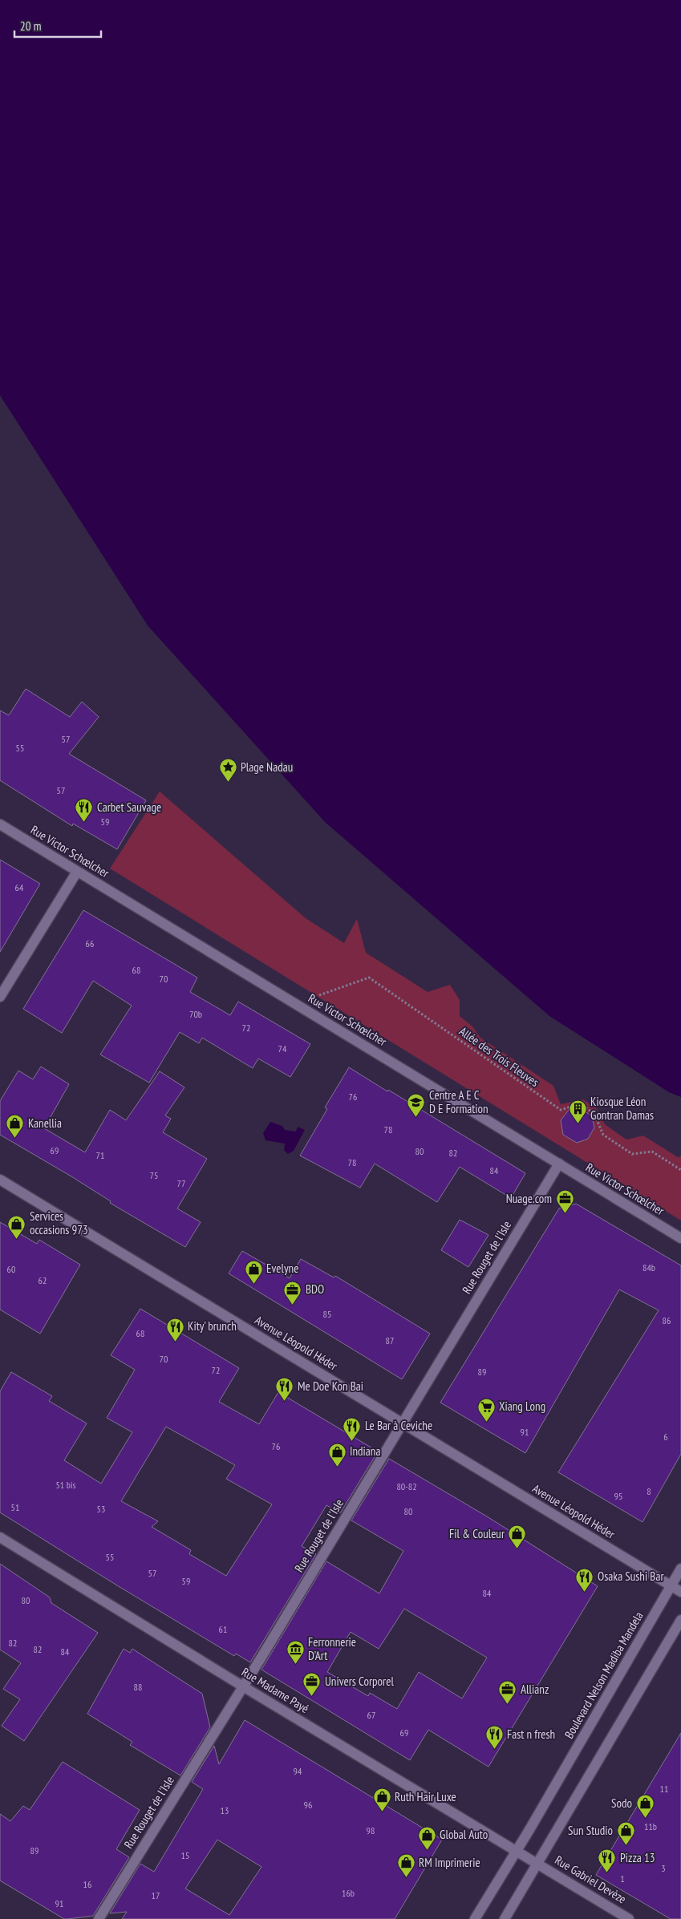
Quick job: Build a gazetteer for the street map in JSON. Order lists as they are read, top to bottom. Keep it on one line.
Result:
{"streets":{"street":["Rue Victor Schœlcher","Rue Rouget de l'Isle","Avenue Léopold Héder","Boulevard Nelson Madiba Mandela","Rue Madame Payé","Rue Gabriel Devèze"],"path":["Allée des Trois Fleuves"]},"crossings":[["Rue Victor Schœlcher","Allée des Trois Fleuves"],["Rue Victor Schœlcher","Rue Rouget de l'Isle"],["Rue Rouget de l'Isle","Avenue Léopold Héder"],["Rue Rouget de l'Isle","Rue Madame Payé"],["Avenue Léopold Héder","Boulevard Nelson Madiba Mandela"],["Boulevard Nelson Madiba Mandela","Rue Madame Payé"],["Rue Madame Payé","Rue Gabriel Devèze"]],"places":{"place":["Plage Nadau"],"restaurant":["Carbet Sauvage","Kity' brunch","Me Doe Kon Bai","Le Bar à Ceviche","Osaka Sushi Bar","Fast n fresh","Pizza 13"],"school or university":["Centre A E C D E Formation"],"building":["Kiosque Léon Gontran Damas"],"shop":["Kanellia","Services occasions 973","Evelyne","Indiana","Fil & Couleur","Ruth Hair Luxe","Sodo","Sun Studio","Global Auto","RM Imprimerie"],"office":["Nuage.com","BDO","Univers Corporel","Allianz"],"supermarket":["Xiang Long"],"museum":["Ferronnerie D'Art"]},"house_numbers":["57","55","57","59","64","66","68","70","70b","72","74","76","78","69","80","82","71","78","84","75","77","84b","60","62","85","86","68","87","70","72","89","91","6","76","51 bis","80-82","8","95","51","53","80","55","57","59","84","80","61","82","82","84","88","67","69","94","11","96","13","11b","98","89","15","3","1","16","16b","17","91"],"scale_bar":"20 m"}
